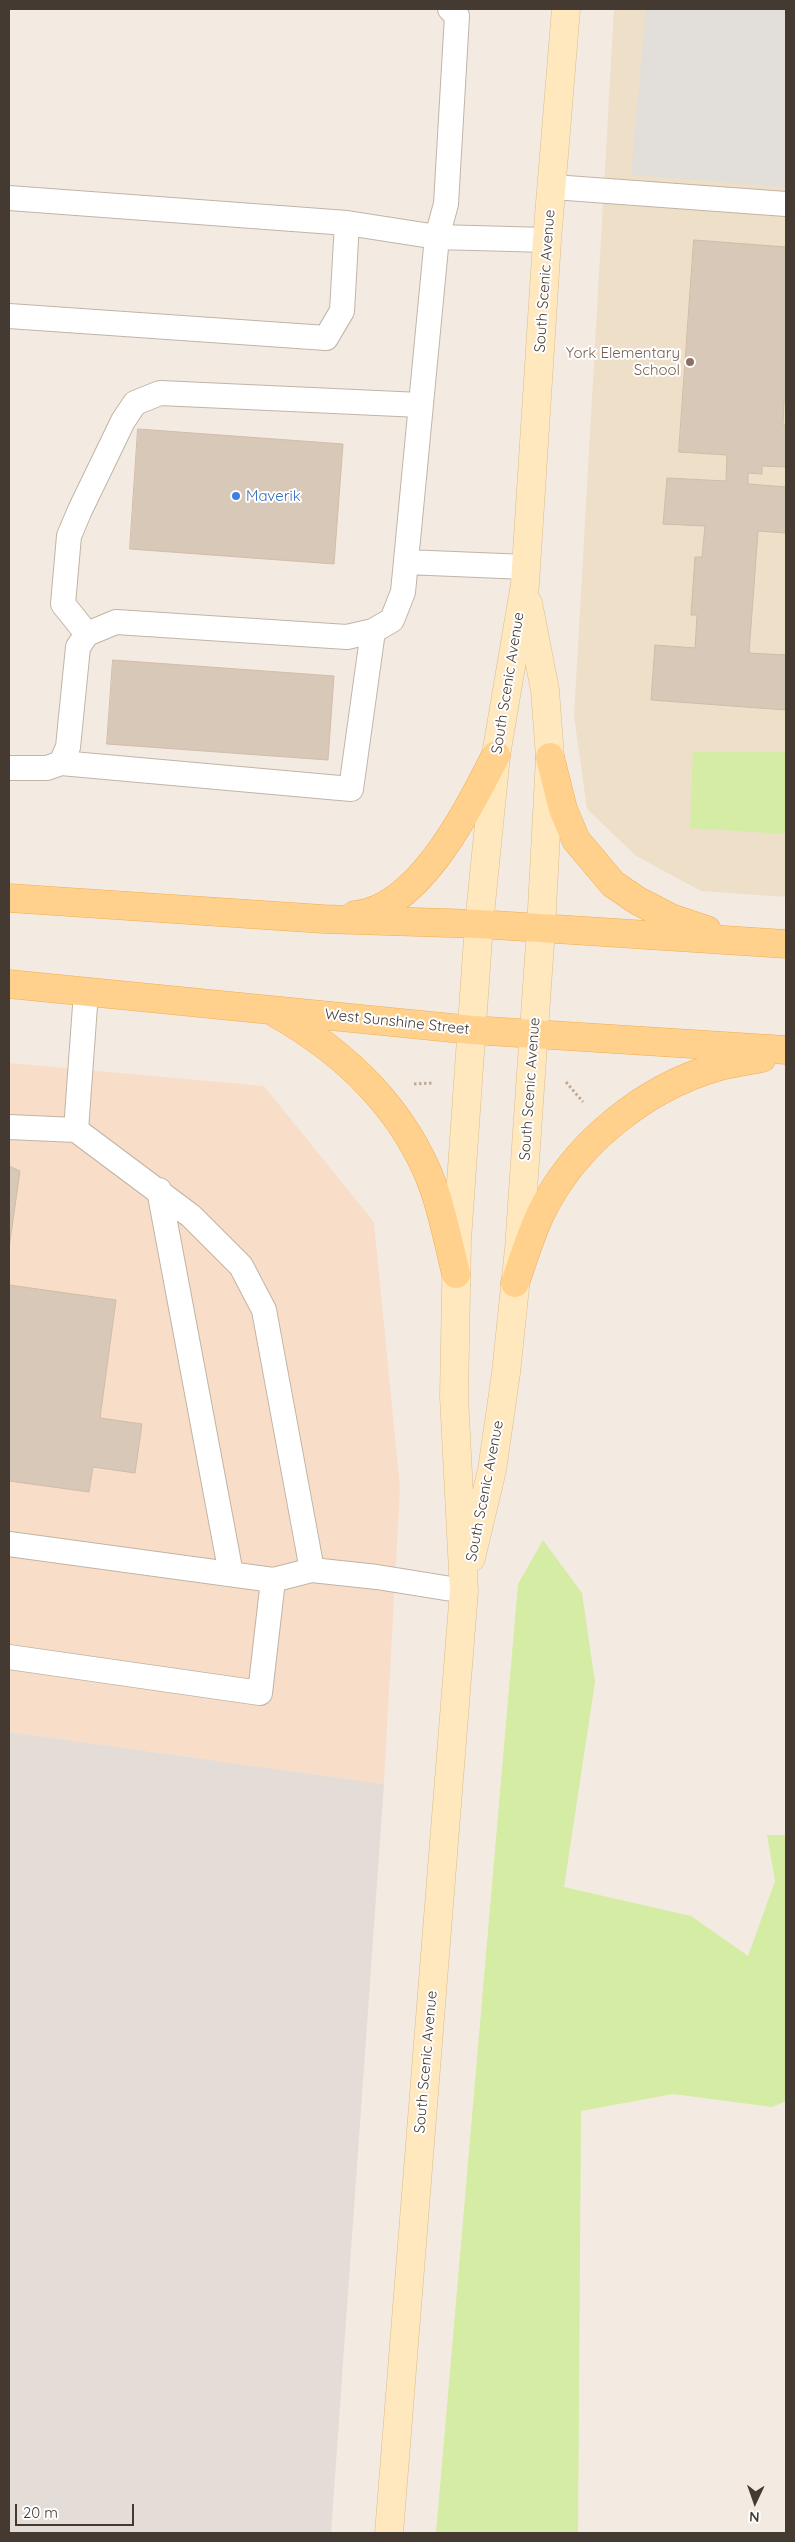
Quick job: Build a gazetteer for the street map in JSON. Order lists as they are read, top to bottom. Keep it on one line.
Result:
{"streets":{"main road":["South Scenic Avenue","West Sunshine Street"]},"crossings":[["South Scenic Avenue","West Sunshine Street"]],"places":["York Elementary School","Maverik"],"scale_bar":"20 m","north":"bottom"}
